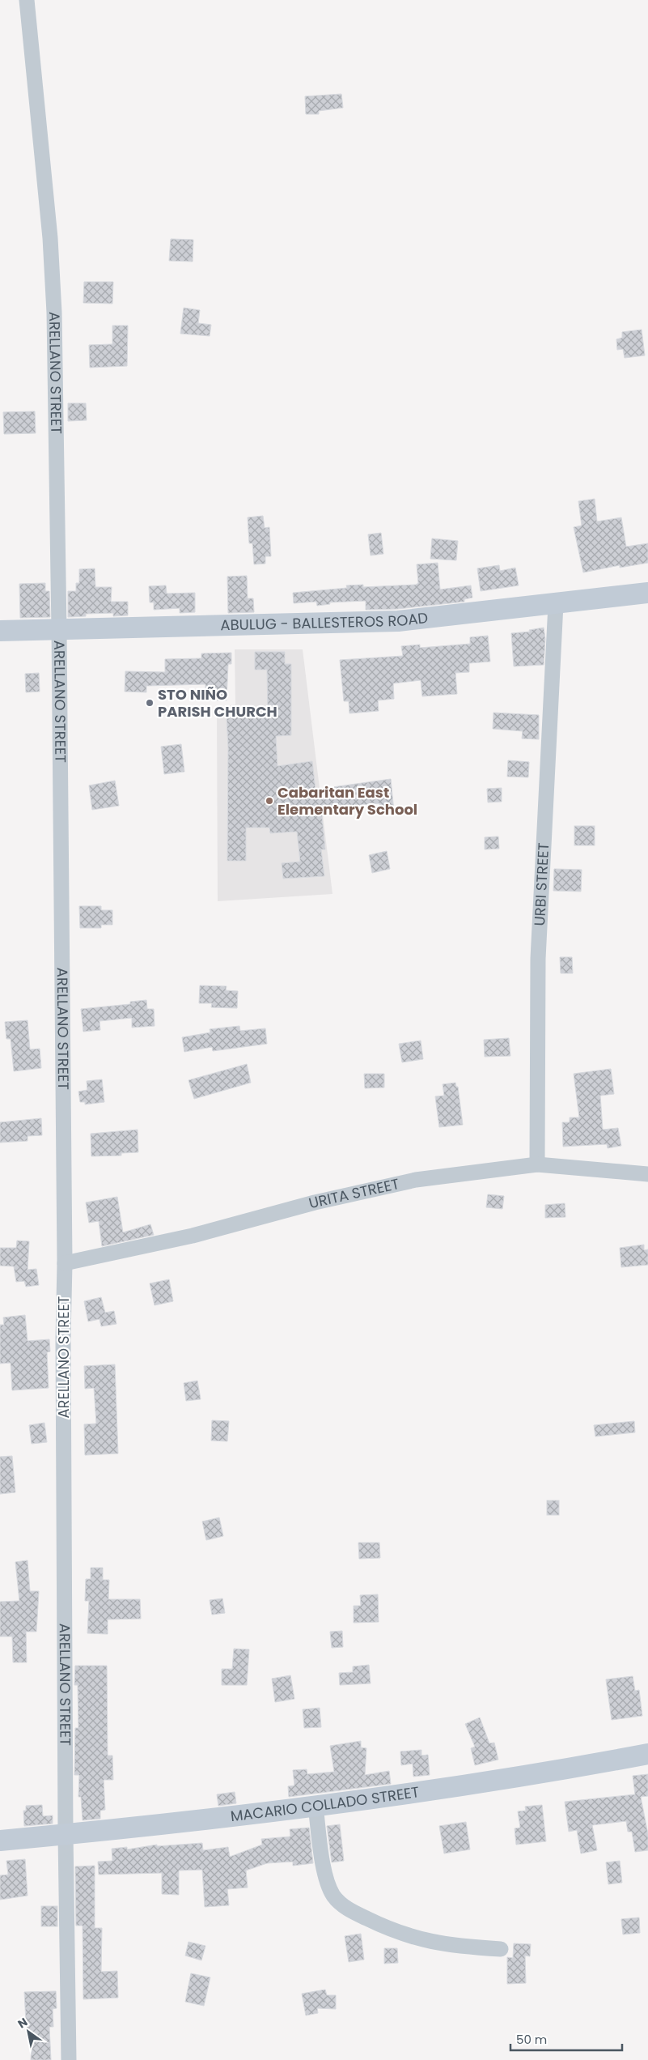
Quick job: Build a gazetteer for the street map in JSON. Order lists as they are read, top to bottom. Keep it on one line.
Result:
{"streets":{"street":["ARELLANO STREET","ABULUG - BALLESTEROS ROAD","URBI STREET","URITA STREET","MACARIO COLLADO STREET"]},"crossings":[["ARELLANO STREET","ABULUG - BALLESTEROS ROAD"],["ARELLANO STREET","URITA STREET"],["ARELLANO STREET","MACARIO COLLADO STREET"],["ABULUG - BALLESTEROS ROAD","URBI STREET"],["URBI STREET","URITA STREET"]],"places":["STO NIÑO PARISH CHURCH","Cabaritan East Elementary School"],"scale_bar":"50 m","north":"top left"}
